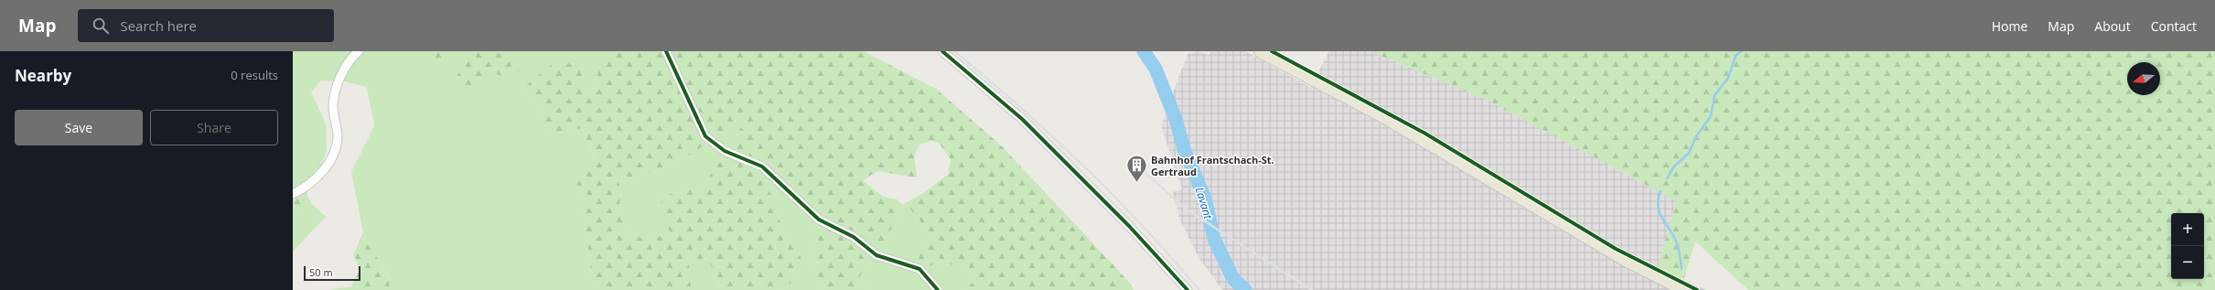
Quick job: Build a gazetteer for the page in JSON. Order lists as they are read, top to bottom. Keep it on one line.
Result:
{"water":["Lavant"],"places":{"building":["Bahnhof Frantschach-St. Gertraud"]},"scale_bar":"50 m","north":"left","page":{"header":"Map","search":"Search here","nav":["Home","Map","About","Contact"],"heading":["Nearby","0 results"],"buttons":["Save","Share"],"map_buttons":["+","−"],"scale":"50 m"}}
